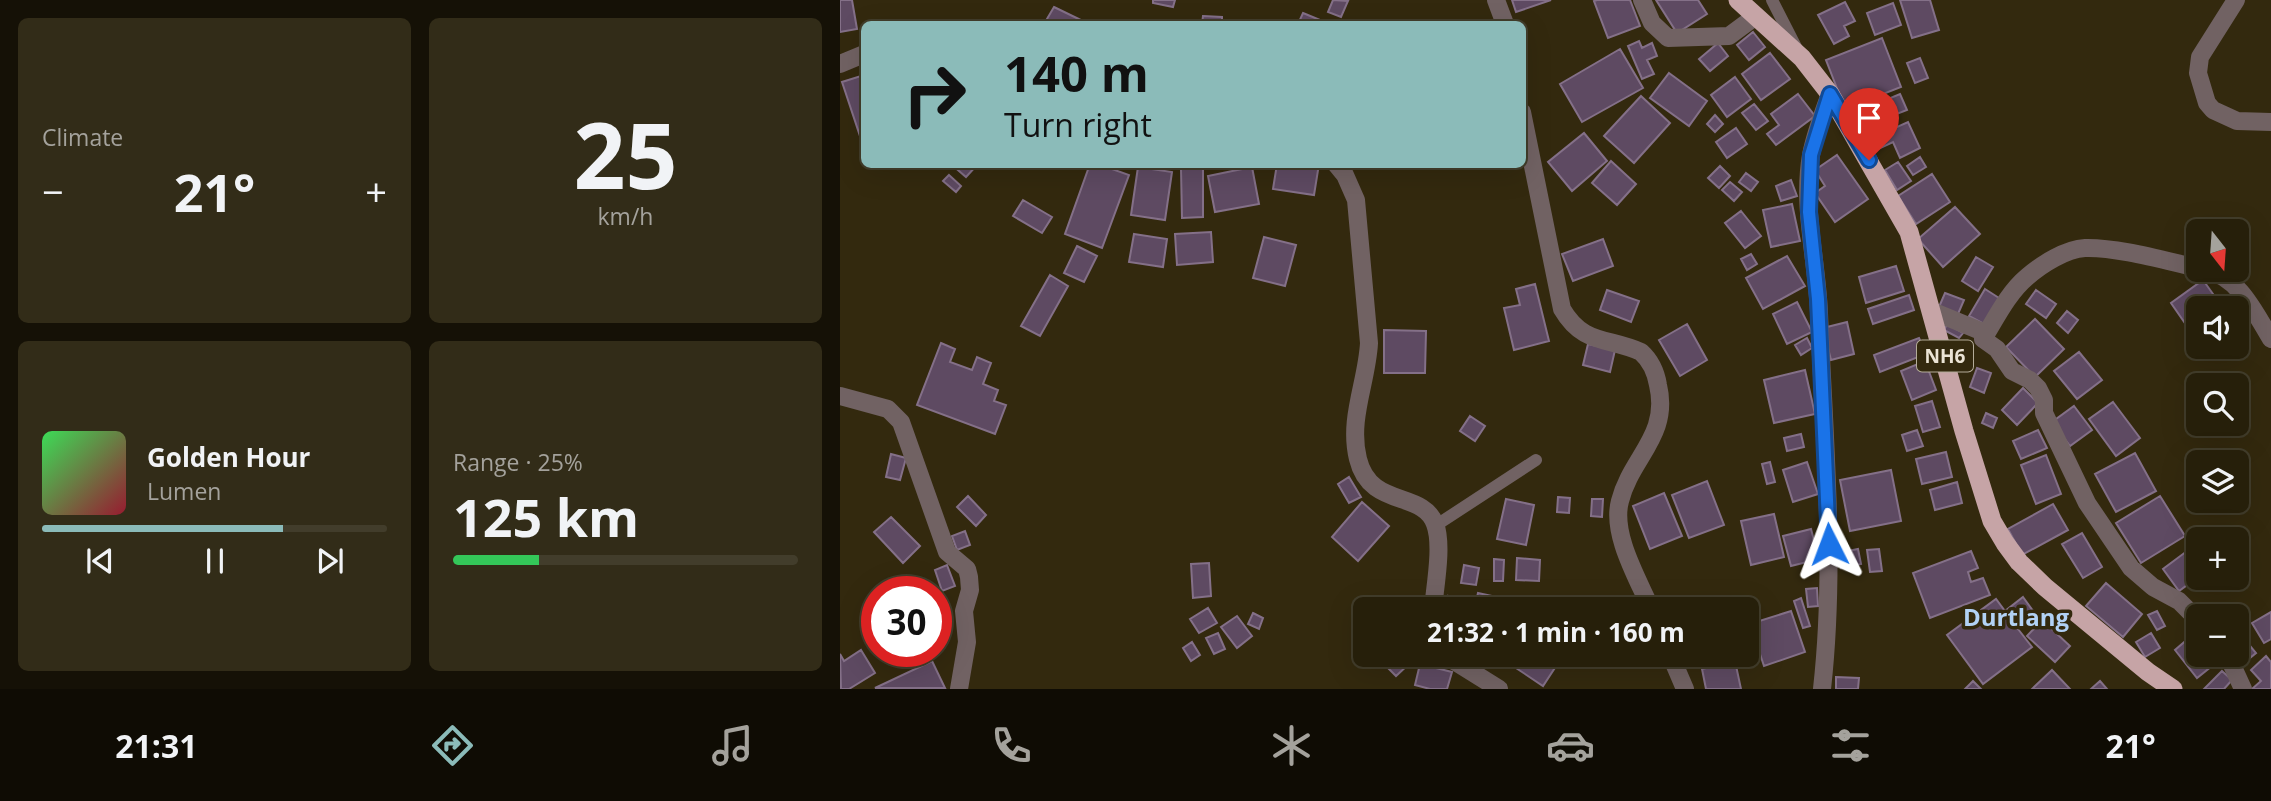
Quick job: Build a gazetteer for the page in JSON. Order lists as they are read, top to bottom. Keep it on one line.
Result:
{"streets":{"highway":["NH6"]},"districts":["Durtlang"],"north":"bottom","page":{"tile":["Climate",["25","km/h"],["Range · 25%","125 km"]],"turn":["140 m","Turn right"],"heat":["−","21°","+"],"map_buttons":["+","−"],"song":["Golden Hour","Lumen"],"limit":"30","trip":"21:32 · 1 min · 160 m","tabs":["21:31","21°"]}}
